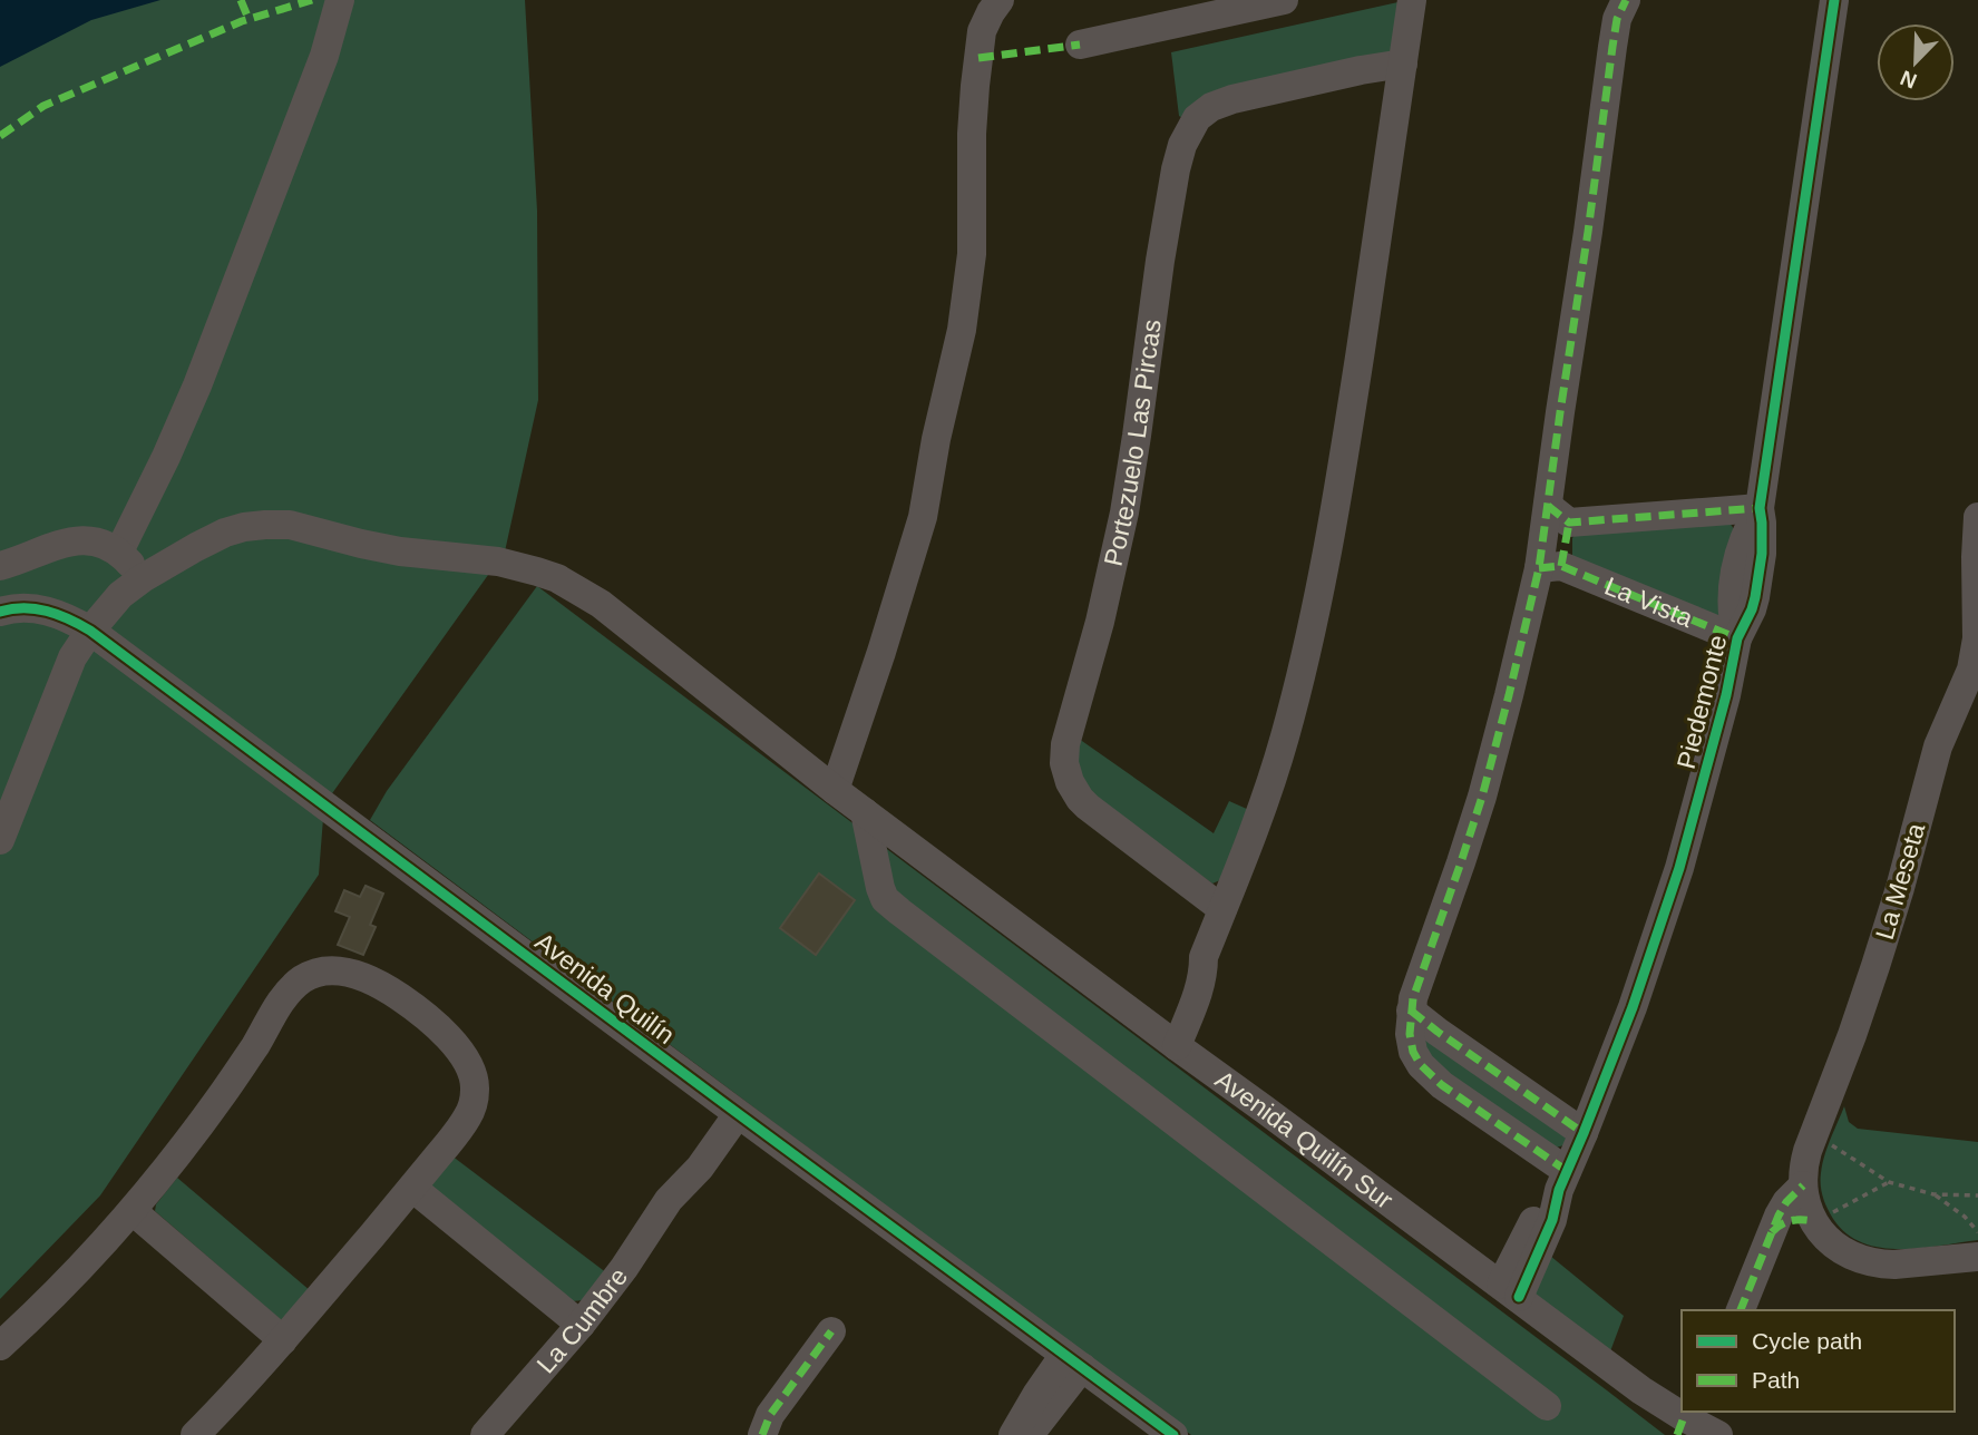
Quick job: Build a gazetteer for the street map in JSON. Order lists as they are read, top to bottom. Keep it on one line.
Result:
{"streets":{"street":["Portezuelo Las Pircas","La Vista","Piedemonte","La Meseta","Avenida Quilín","Avenida Quilín Sur","La Cumbre"]},"crossings":[["La Vista","Piedemonte"],["Piedemonte","Avenida Quilín Sur"],["Avenida Quilín","Avenida Quilín Sur"],["Avenida Quilín","La Cumbre"]],"legend":["Cycle path","Path"],"north":"bottom left"}
